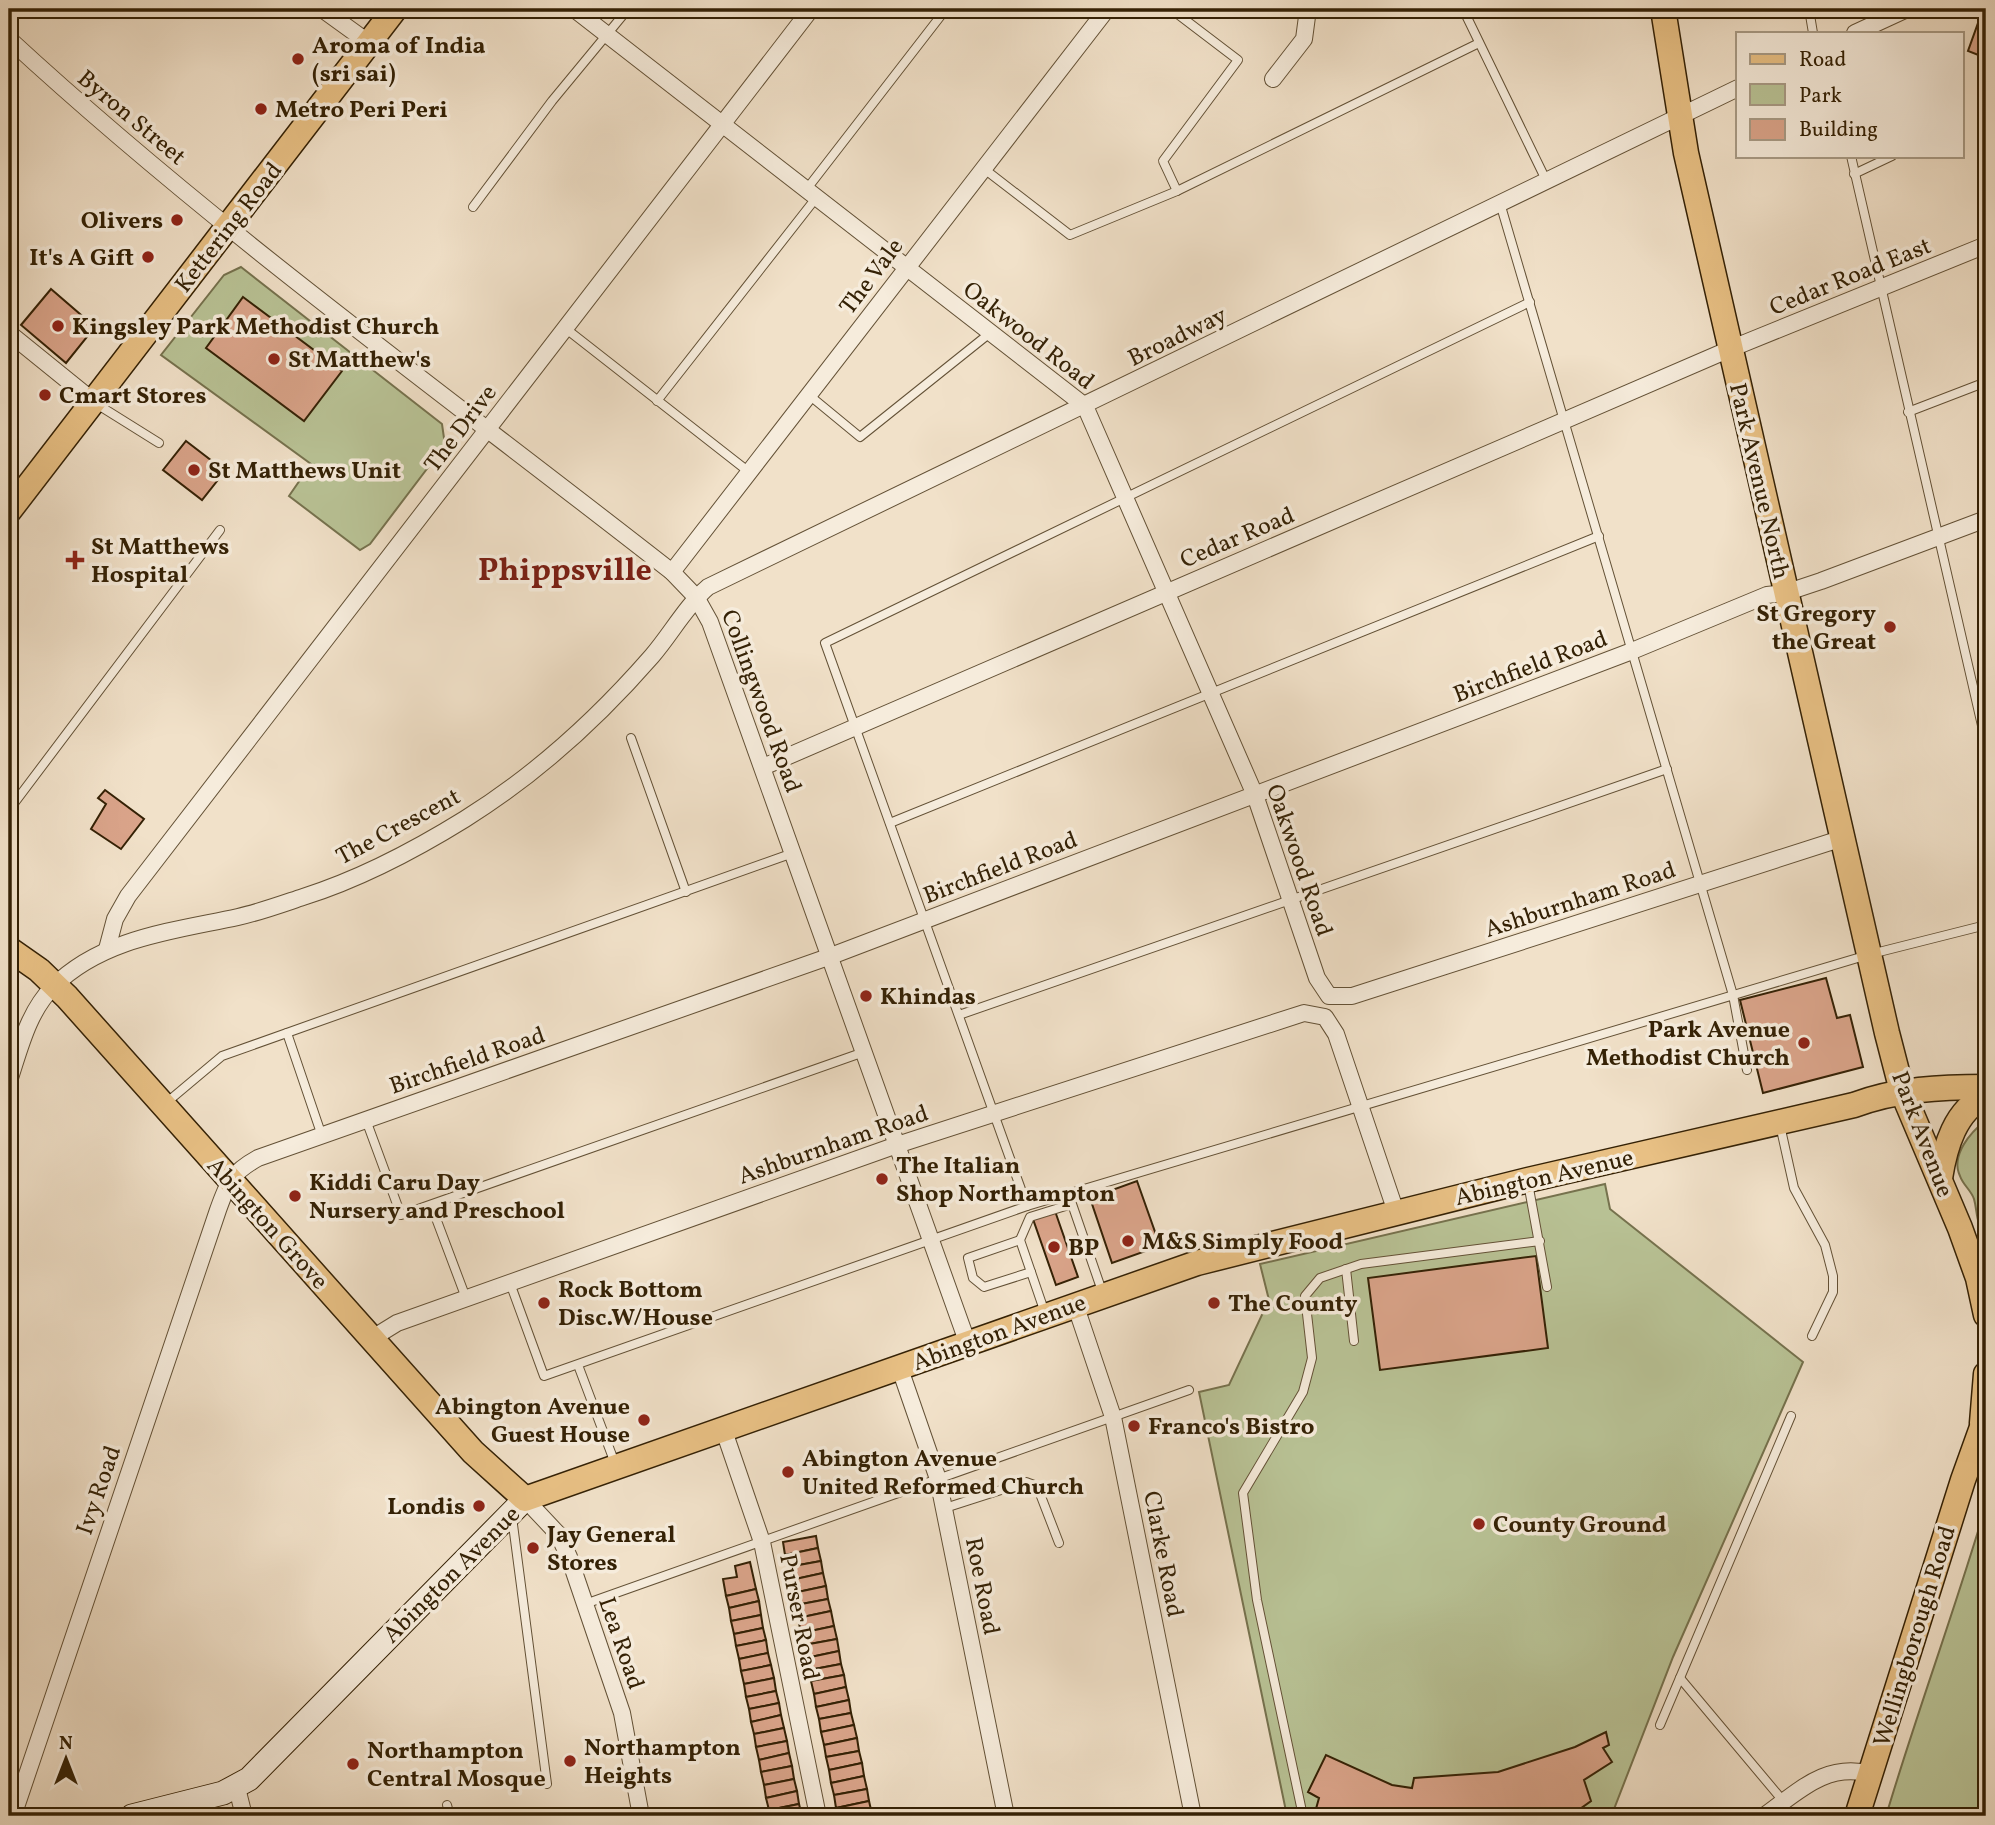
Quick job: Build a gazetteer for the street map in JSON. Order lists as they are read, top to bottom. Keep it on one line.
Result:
{"streets":{"main road":["Kettering Road","Park Avenue North","Park Avenue","Abington Avenue","Abington Grove","Wellingborough Road"],"street":["Byron Street","The Vale","Cedar Road East","Oakwood Road","Broadway","The Drive","Cedar Road","Birchfield Road","Collingwood Road","The Crescent","Ashburnham Road","Ivy Road","Clarke Road","Roe Road","Purser Road","Lea Road"]},"crossings":[["Byron Street","Kettering Road"],["Byron Street","Collingwood Road"],["Kettering Road","Collingwood Road"],["The Vale","Oakwood Road"],["The Vale","Collingwood Road"],["Cedar Road East","Park Avenue North"],["Cedar Road East","Cedar Road"],["Oakwood Road","Broadway"],["Oakwood Road","The Drive"],["Oakwood Road","Cedar Road"],["Oakwood Road","Birchfield Road"],["Oakwood Road","Ashburnham Road"],["Broadway","Park Avenue North"],["Broadway","Collingwood Road"],["Broadway","The Crescent"],["The Drive","Collingwood Road"],["The Drive","The Crescent"],["Park Avenue North","Cedar Road"],["Park Avenue North","Birchfield Road"],["Park Avenue North","Ashburnham Road"],["Park Avenue North","Park Avenue"],["Cedar Road","Collingwood Road"],["Birchfield Road","Collingwood Road"],["Birchfield Road","Abington Grove"],["Birchfield Road","Ivy Road"],["Collingwood Road","The Crescent"],["Collingwood Road","Ashburnham Road"],["Collingwood Road","Abington Avenue"],["The Crescent","Abington Grove"],["Ashburnham Road","Abington Grove"],["Park Avenue","Abington Avenue"],["Abington Avenue","Abington Grove"],["Abington Avenue","Clarke Road"],["Abington Avenue","Roe Road"],["Abington Avenue","Purser Road"],["Abington Avenue","Lea Road"],["Abington Grove","Ivy Road"],["Abington Grove","Lea Road"]],"districts":["Phippsville"],"places":{"other":["Aroma of India (sri sai)","Metro Peri Peri","Olivers","It's A Gift","Kingsley Park Methodist Church","St Matthew's","Cmart Stores","St Matthews Unit","St Gregory the Great","Khindas","Park Avenue Methodist Church","The Italian Shop Northampton","Kiddi Caru Day Nursery and Preschool","M&S Simply Food","BP","Rock Bottom Disc.W/House","The County","Abington Avenue Guest House","Franco's Bistro","Abington Avenue United Reformed Church","Londis","County Ground","Jay General Stores","Northampton Heights","Northampton Central Mosque"],"health":["St Matthews Hospital"]},"legend":["Road","Park","Building"],"north":"top"}
